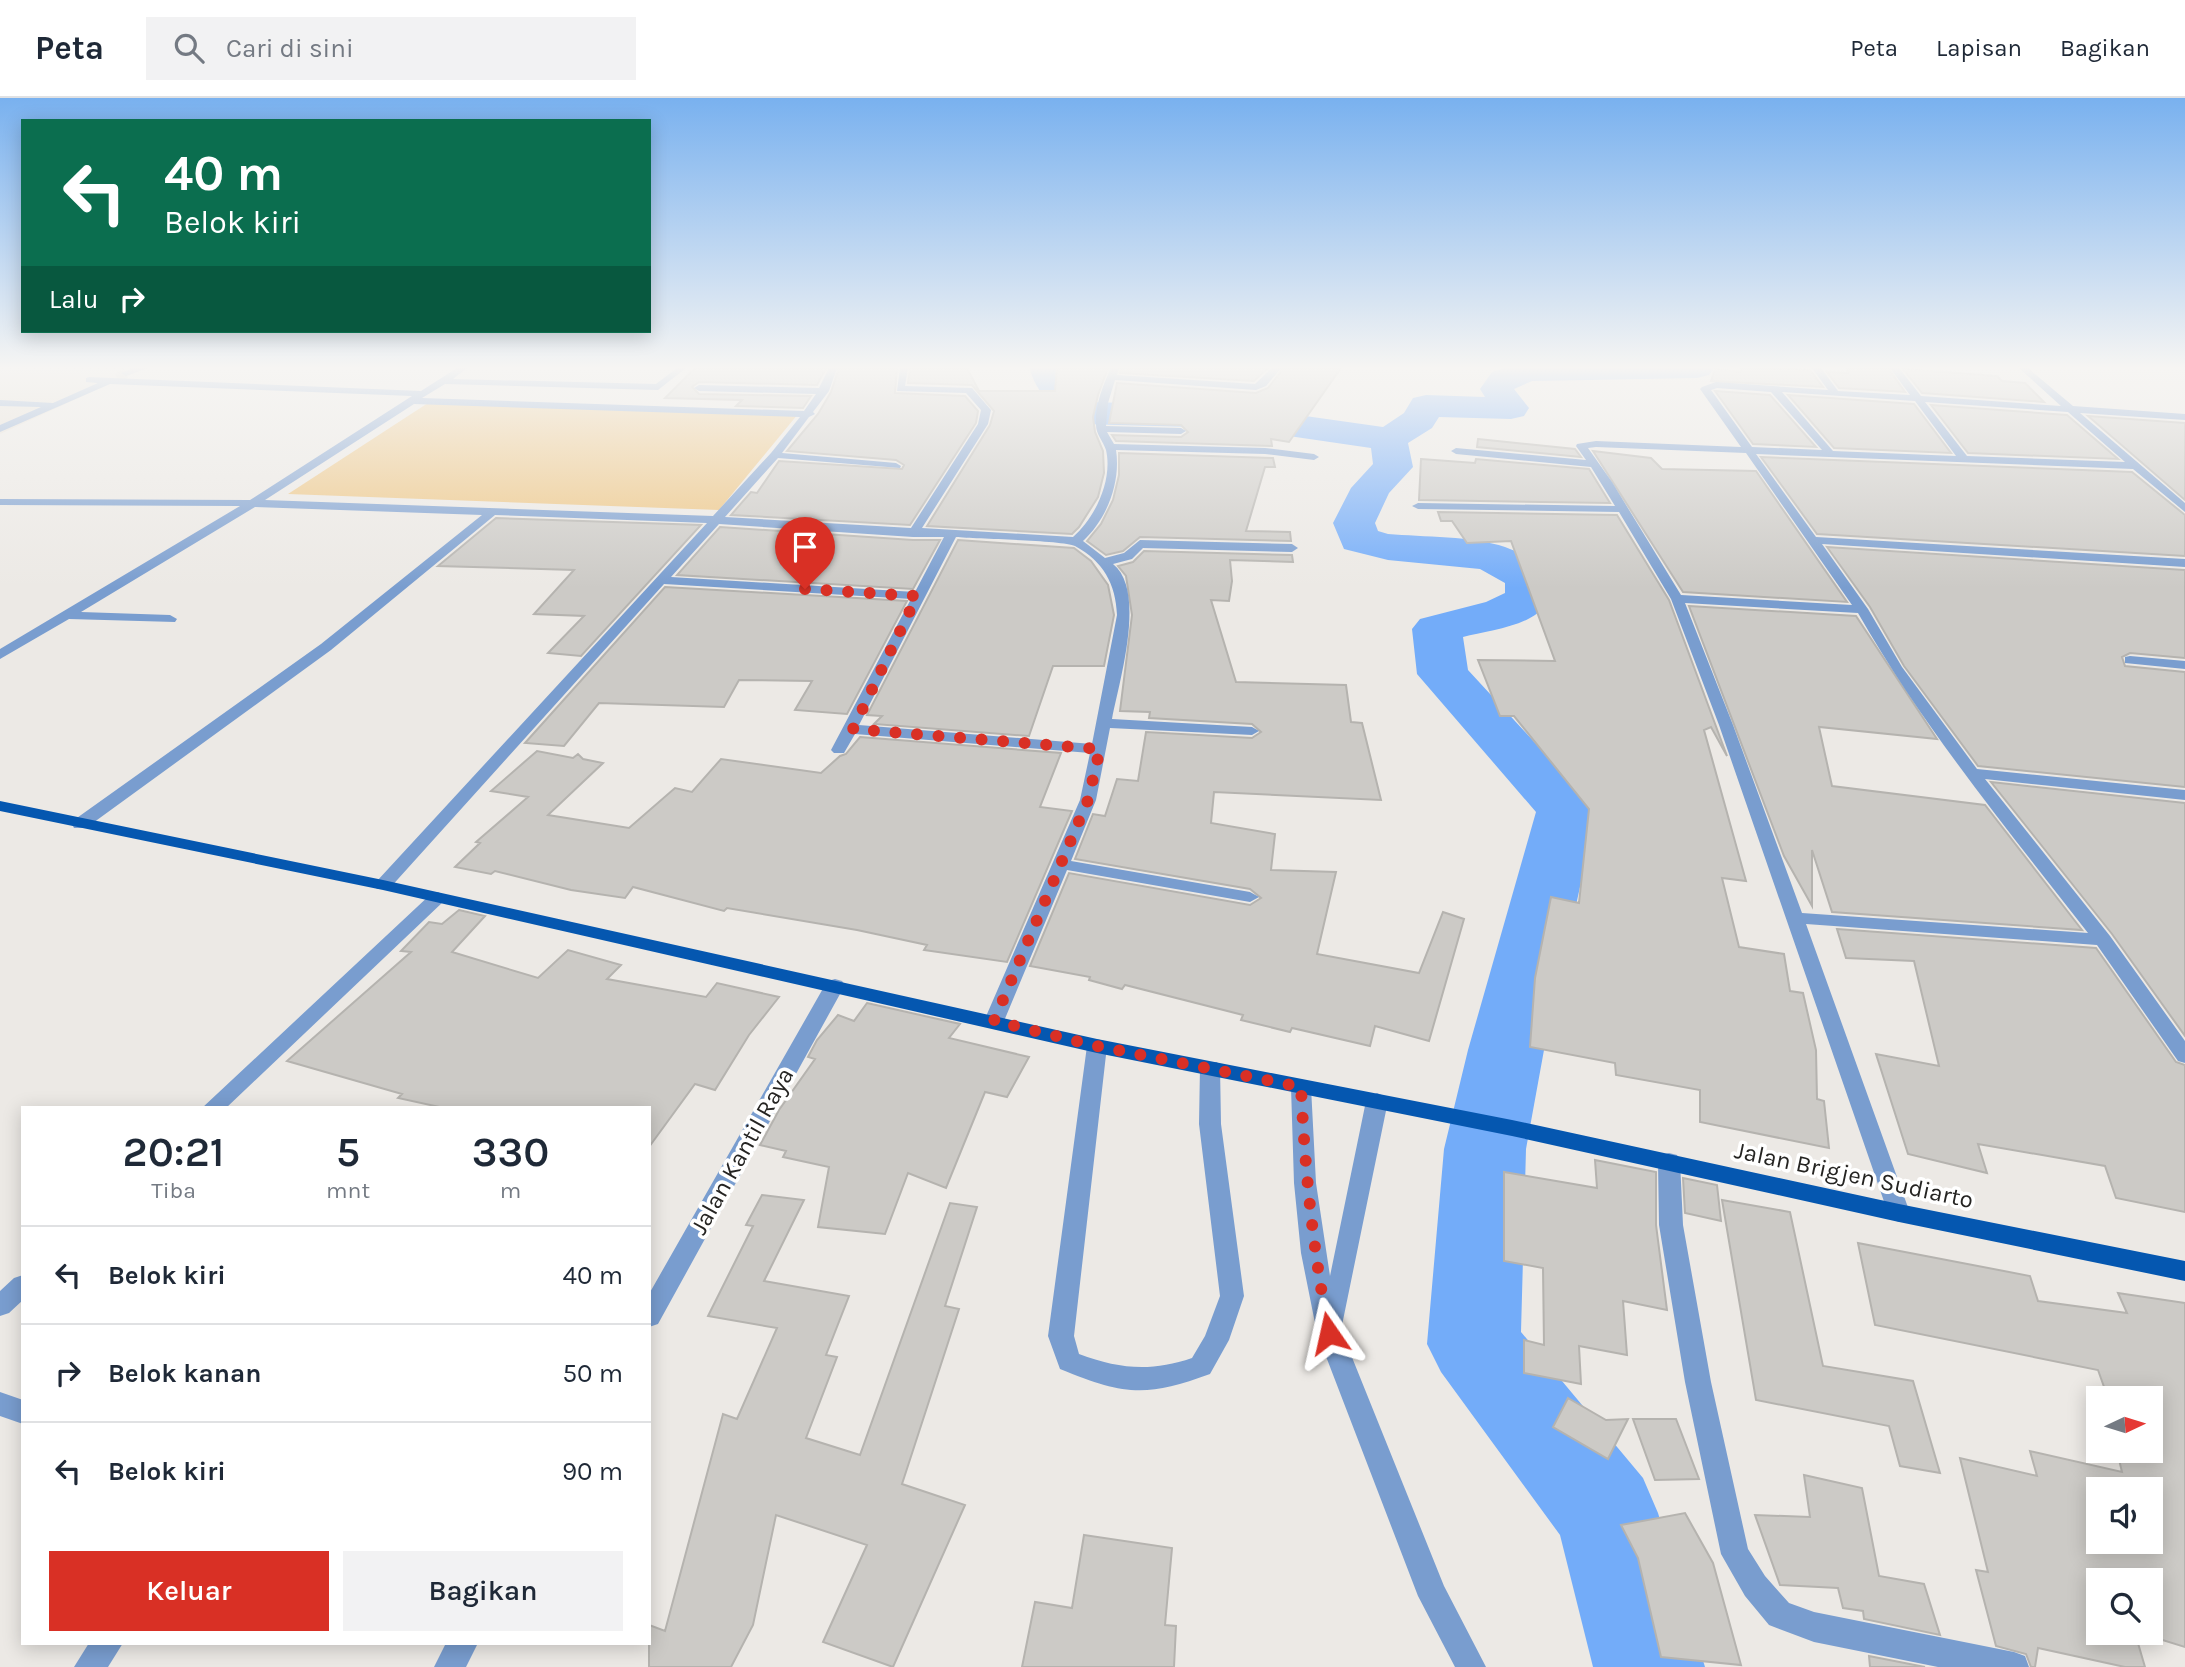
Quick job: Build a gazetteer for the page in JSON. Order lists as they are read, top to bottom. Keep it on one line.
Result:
{"streets":{"main road":["Jalan Brigjen Sudiarto"],"street":["Jalan Kantil Raya"]},"crossings":[["Jalan Kantil Raya","Jalan Brigjen Sudiarto"]],"north":"right","page":{"header":"Peta","search":"Cari di sini","nav":["Peta","Lapisan","Bagikan"],"turn":["40 m","Belok kiri"],"then":"Lalu","eta":["20:21","Tiba","5","mnt","330","m"],"list":[{"name":"Belok kiri","value":"40 m"},{"name":"Belok kanan","value":"50 m"},{"name":"Belok kiri","value":"90 m"}],"buttons":["Keluar","Bagikan"]}}
